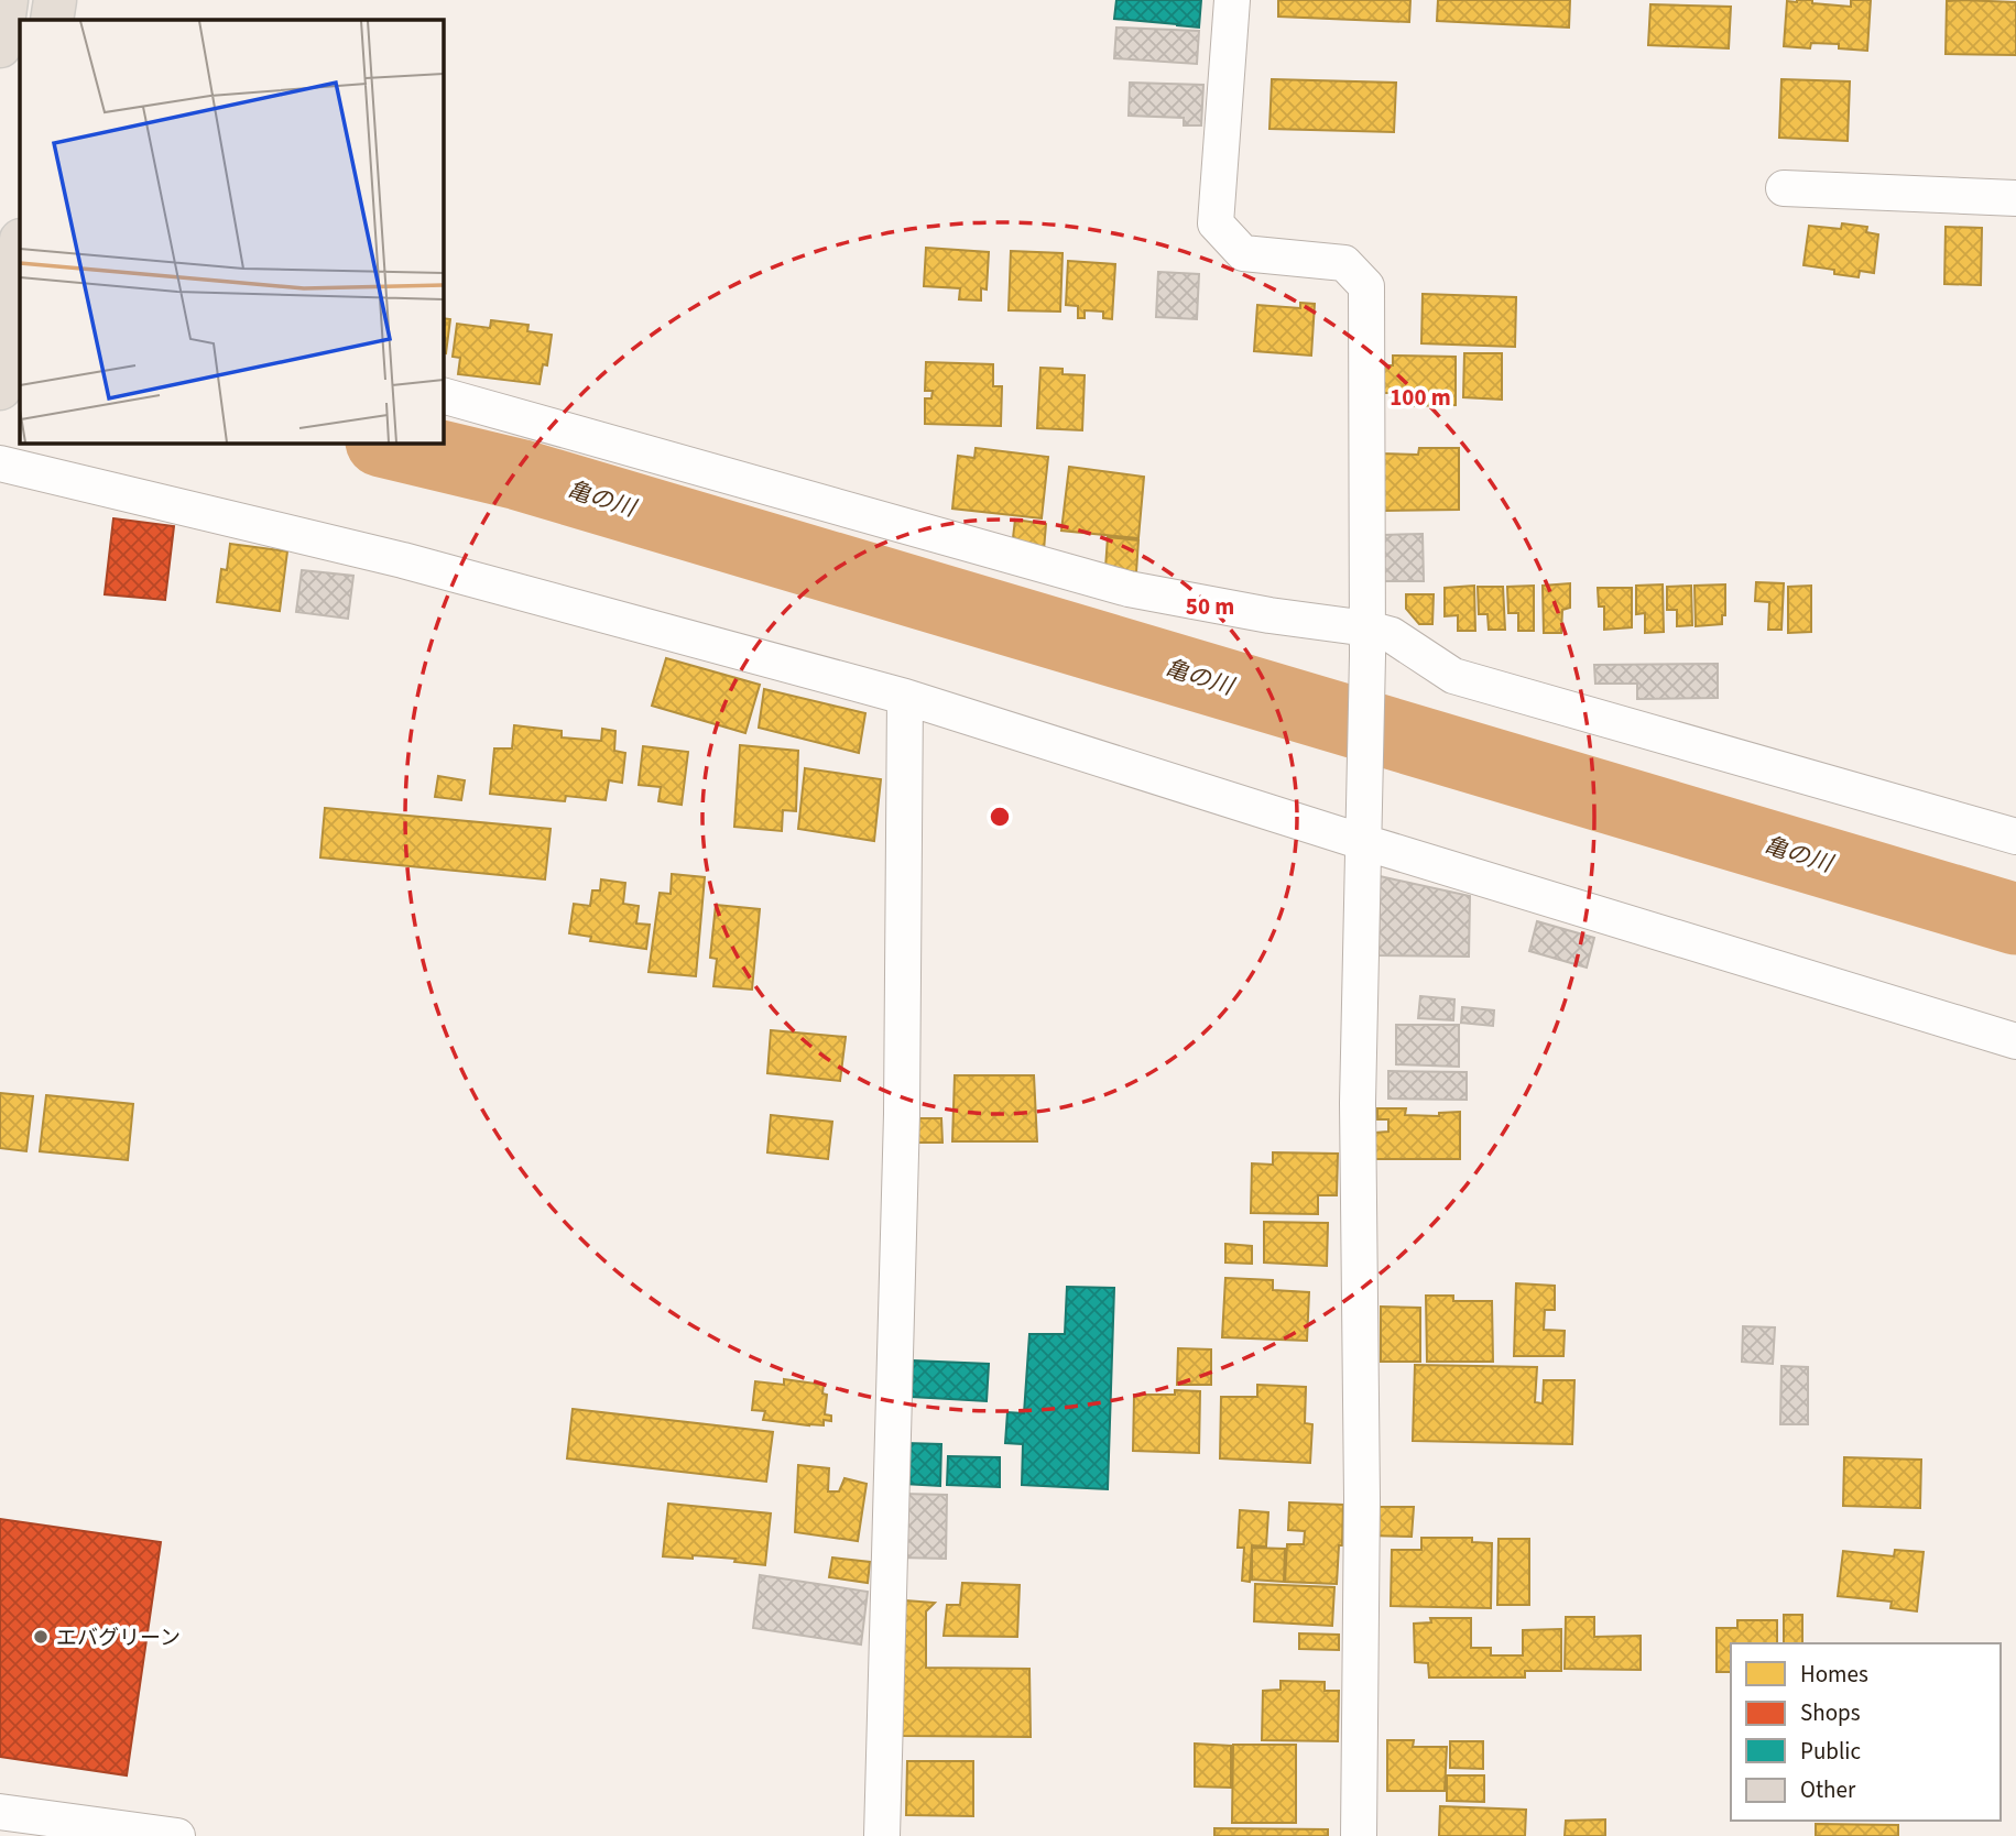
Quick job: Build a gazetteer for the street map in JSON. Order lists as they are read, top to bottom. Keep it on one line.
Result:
{"water":["亀の川"],"places":["エバグリーン"],"legend":["Homes","Shops","Public","Other"],"rings":["100 m","50 m"]}
